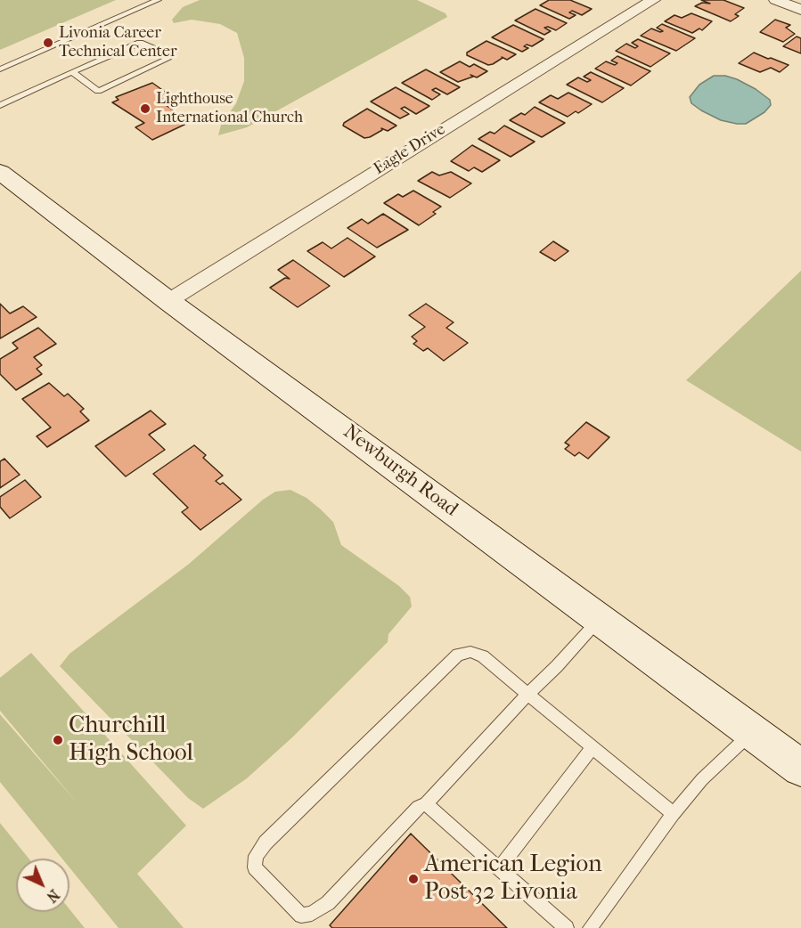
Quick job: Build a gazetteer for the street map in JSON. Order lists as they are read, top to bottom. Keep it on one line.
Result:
{"streets":{"main road":["Newburgh Road"],"street":["Eagle Drive"]},"crossings":[["Eagle Drive","Newburgh Road"]],"places":["Livonia Career Technical Center","Lighthouse International Church","Churchill High School","American Legion Post 32 Livonia"],"north":"bottom right"}
